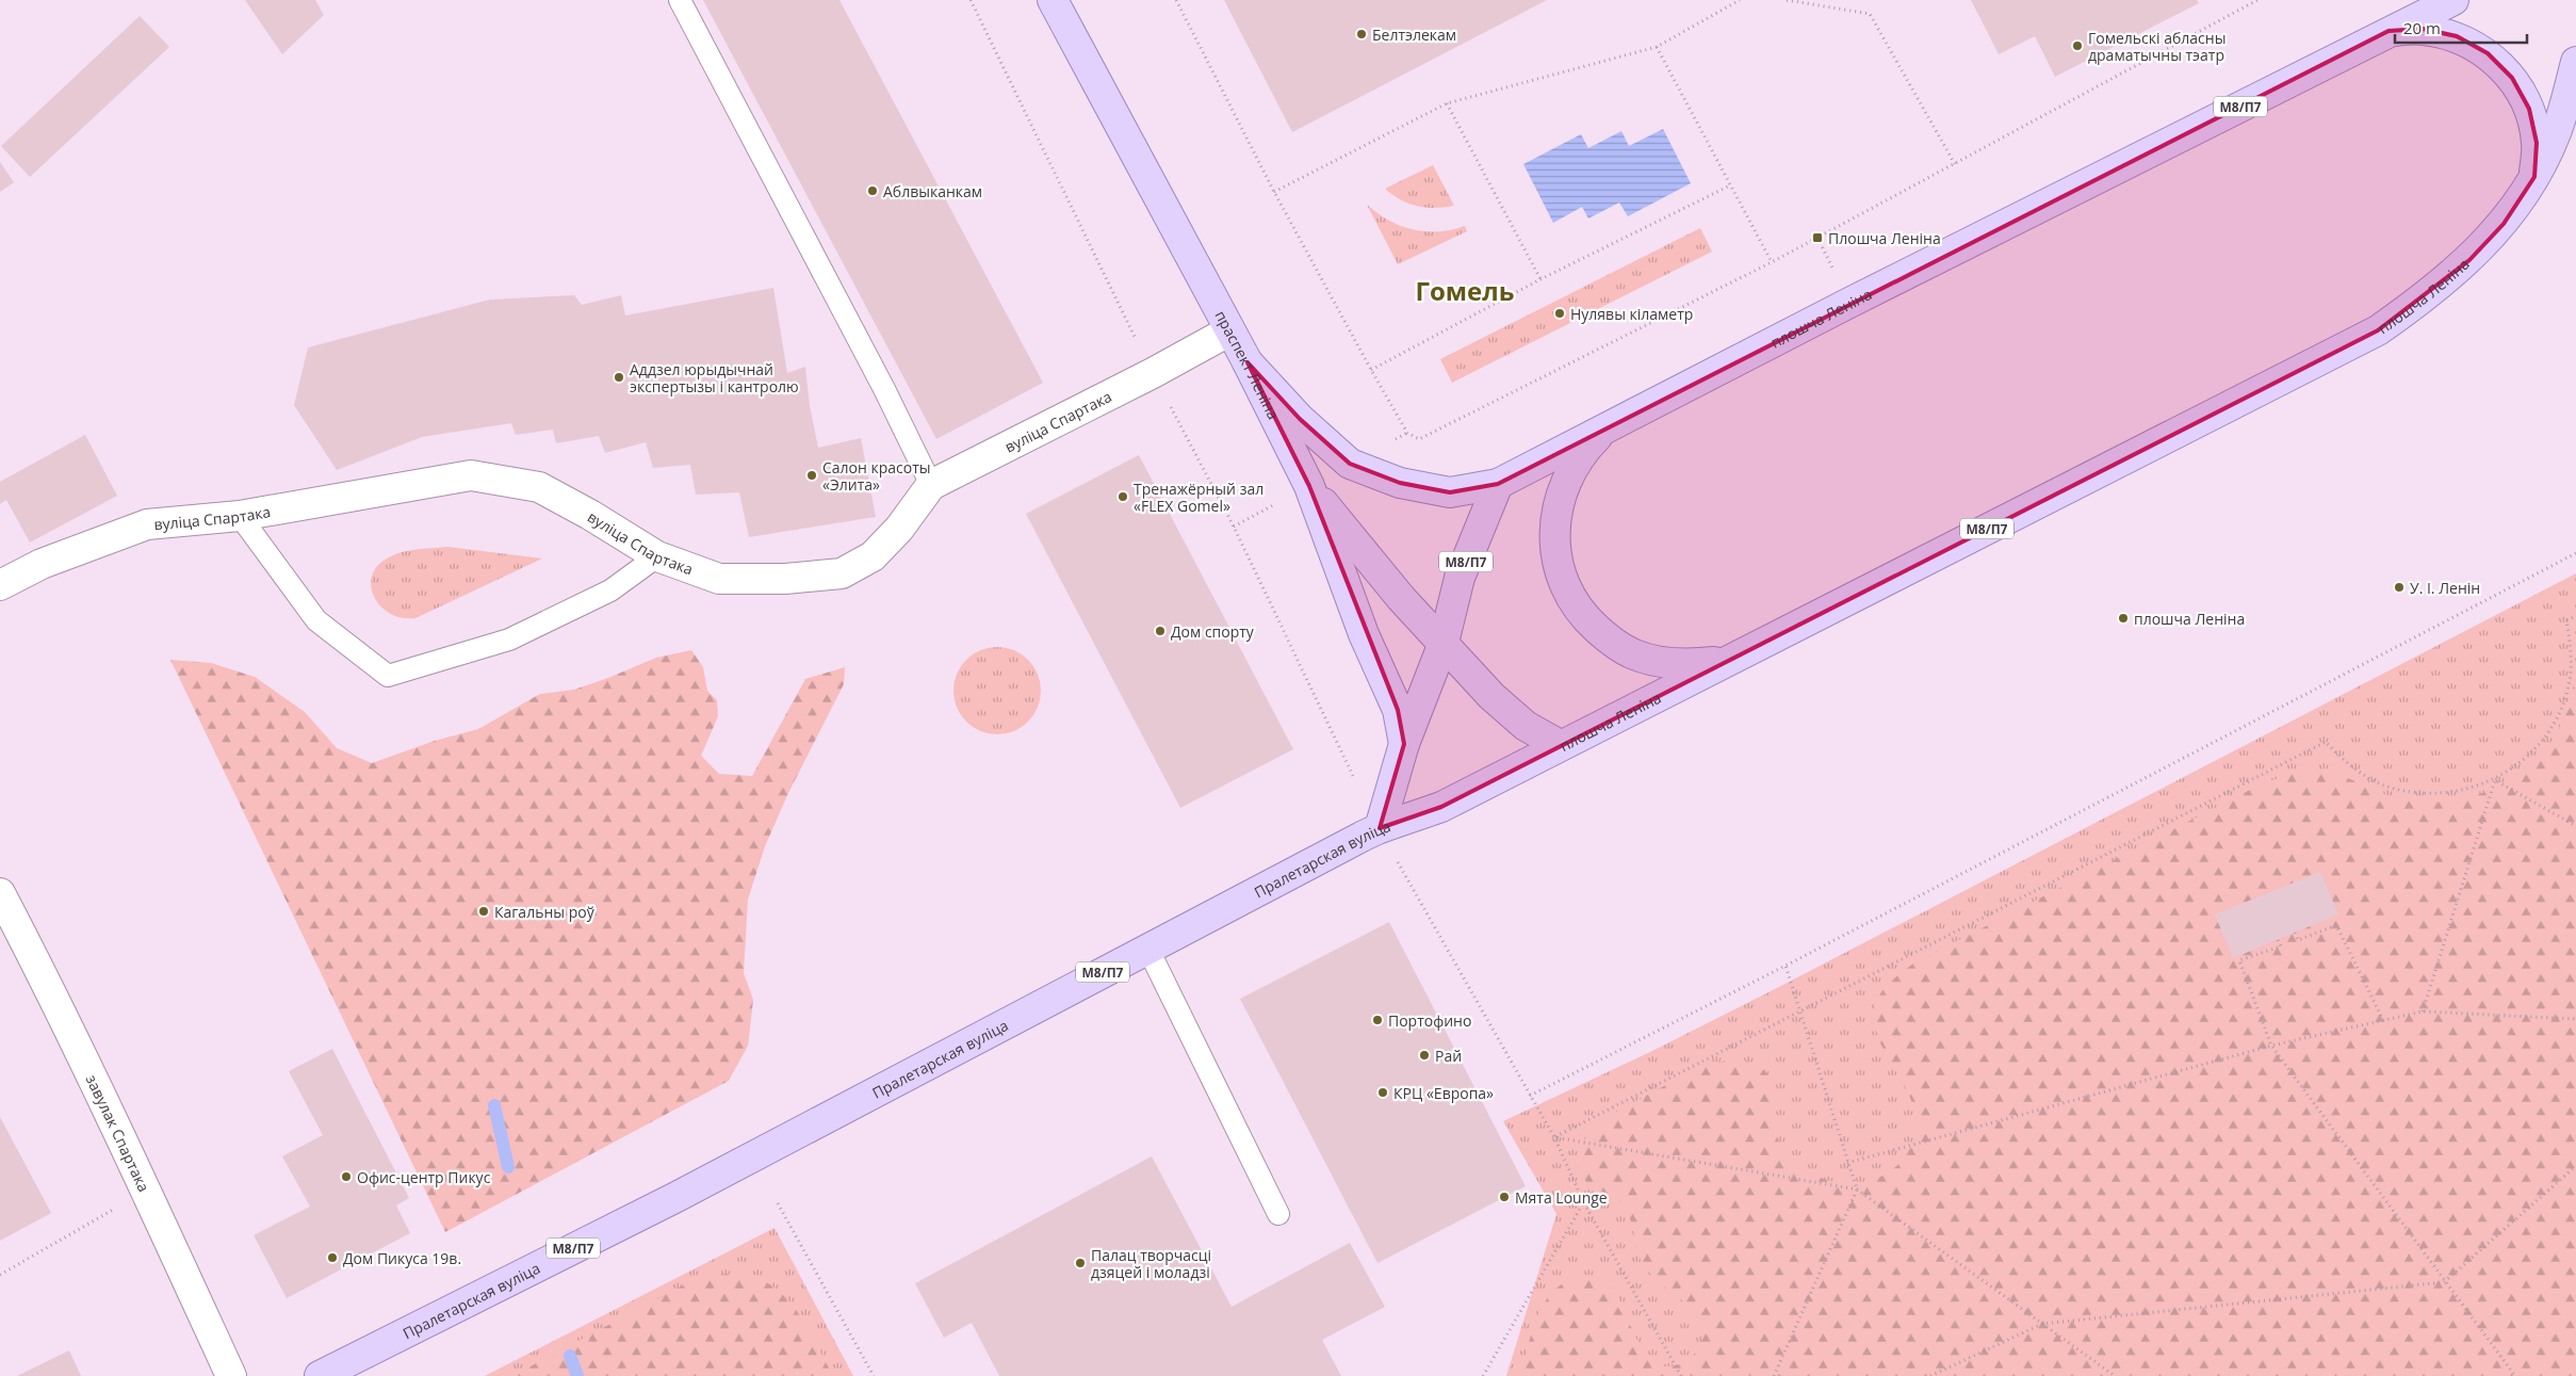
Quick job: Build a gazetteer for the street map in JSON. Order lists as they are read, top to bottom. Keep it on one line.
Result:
{"streets":{"main road":["М8/П7","плошча Леніна","праспект Леніна","Пралетарская вуліца"],"street":["вуліца Спартака","завулак Спартака"]},"crossings":[["М8/П7","плошча Леніна"],["М8/П7","праспект Леніна"],["М8/П7","Пралетарская вуліца"],["плошча Леніна","праспект Леніна"],["плошча Леніна","Пралетарская вуліца"],["праспект Леніна","вуліца Спартака"]],"districts":["Гомель"],"places":{"other":["Белтэлекам","Гомельскі абласны драматычны тэатр","Аблвыканкам","Нулявы кіламетр","Аддзел юрыдычнай экспертызы і кантролю","Салон красоты «Элита»","Тренажёрный зал «FLEX Gomel»","У. І. Ленін","плошча Леніна","Дом спорту","Кагальны роў","Портофино","Рай","КРЦ «Европа»","Офис-центр Пикус","Мята Lounge","Дом Пикуса 19в.","Палац творчасці дзяцей і моладзі"],"transit":["Плошча Леніна"]},"scale_bar":"20 m"}
